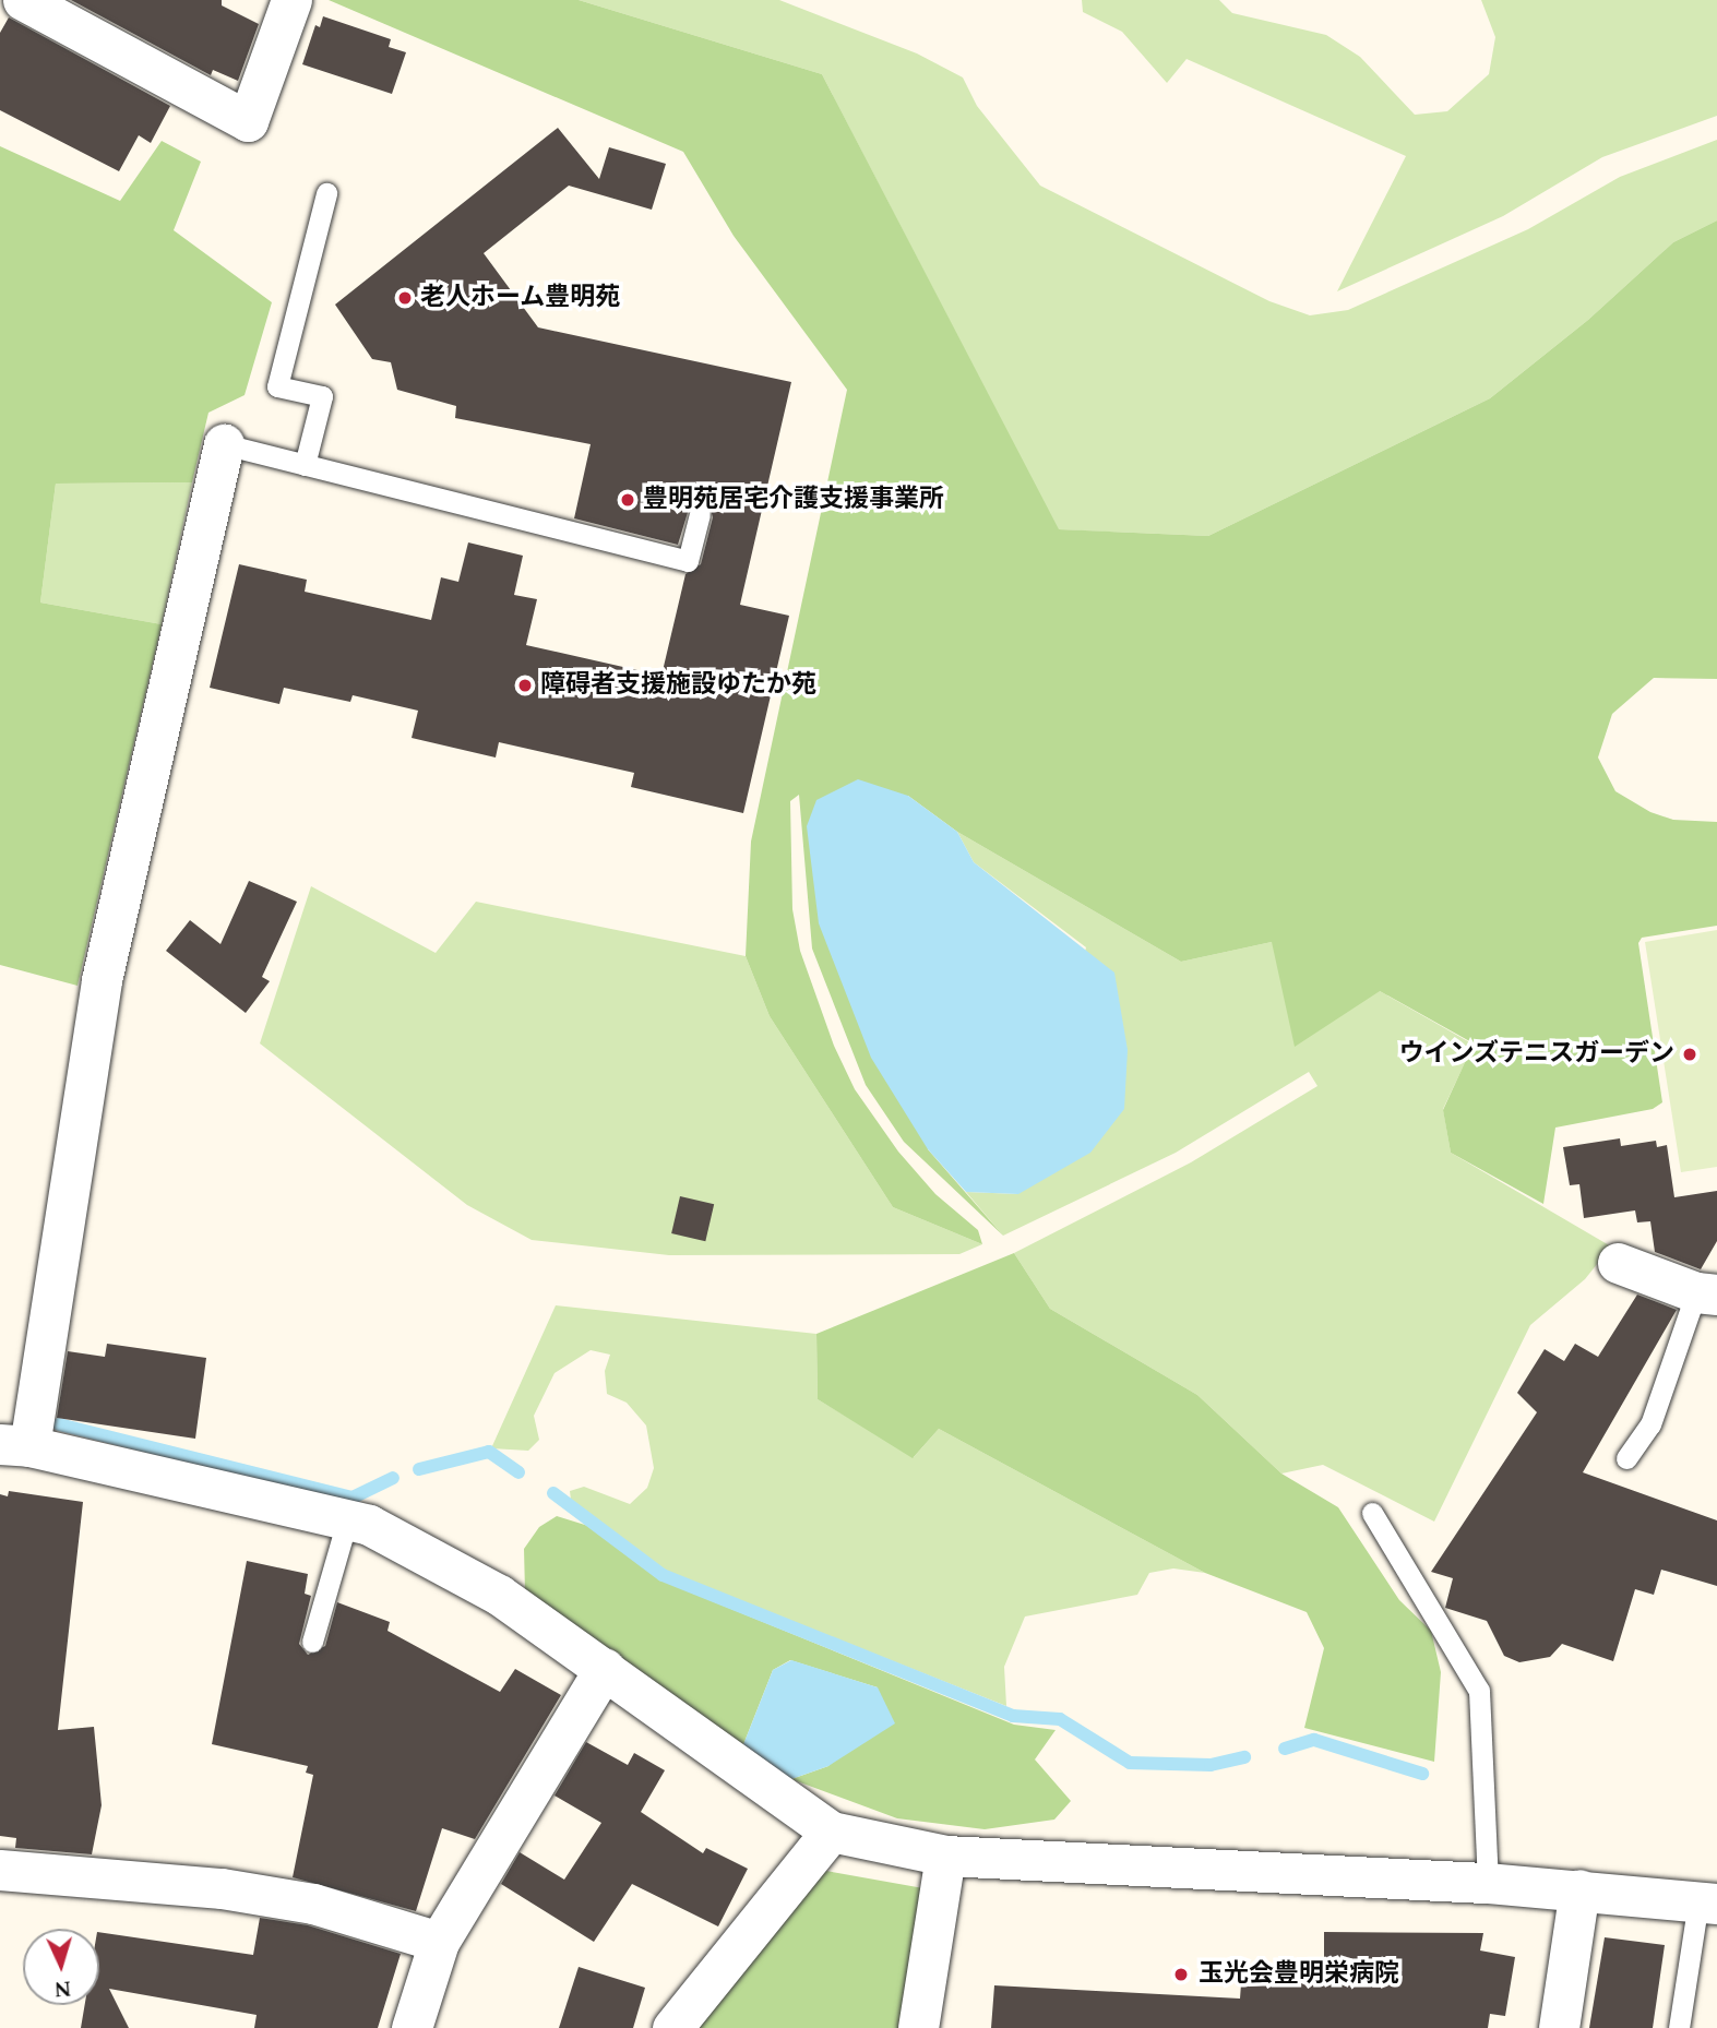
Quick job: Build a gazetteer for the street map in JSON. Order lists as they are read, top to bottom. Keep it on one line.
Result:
{"places":["老人ホーム豊明苑","豊明苑居宅介護支援事業所","障碍者支援施設ゆたか苑","ウインズテニスガーデン","玉光会豊明栄病院"],"north":"bottom"}
